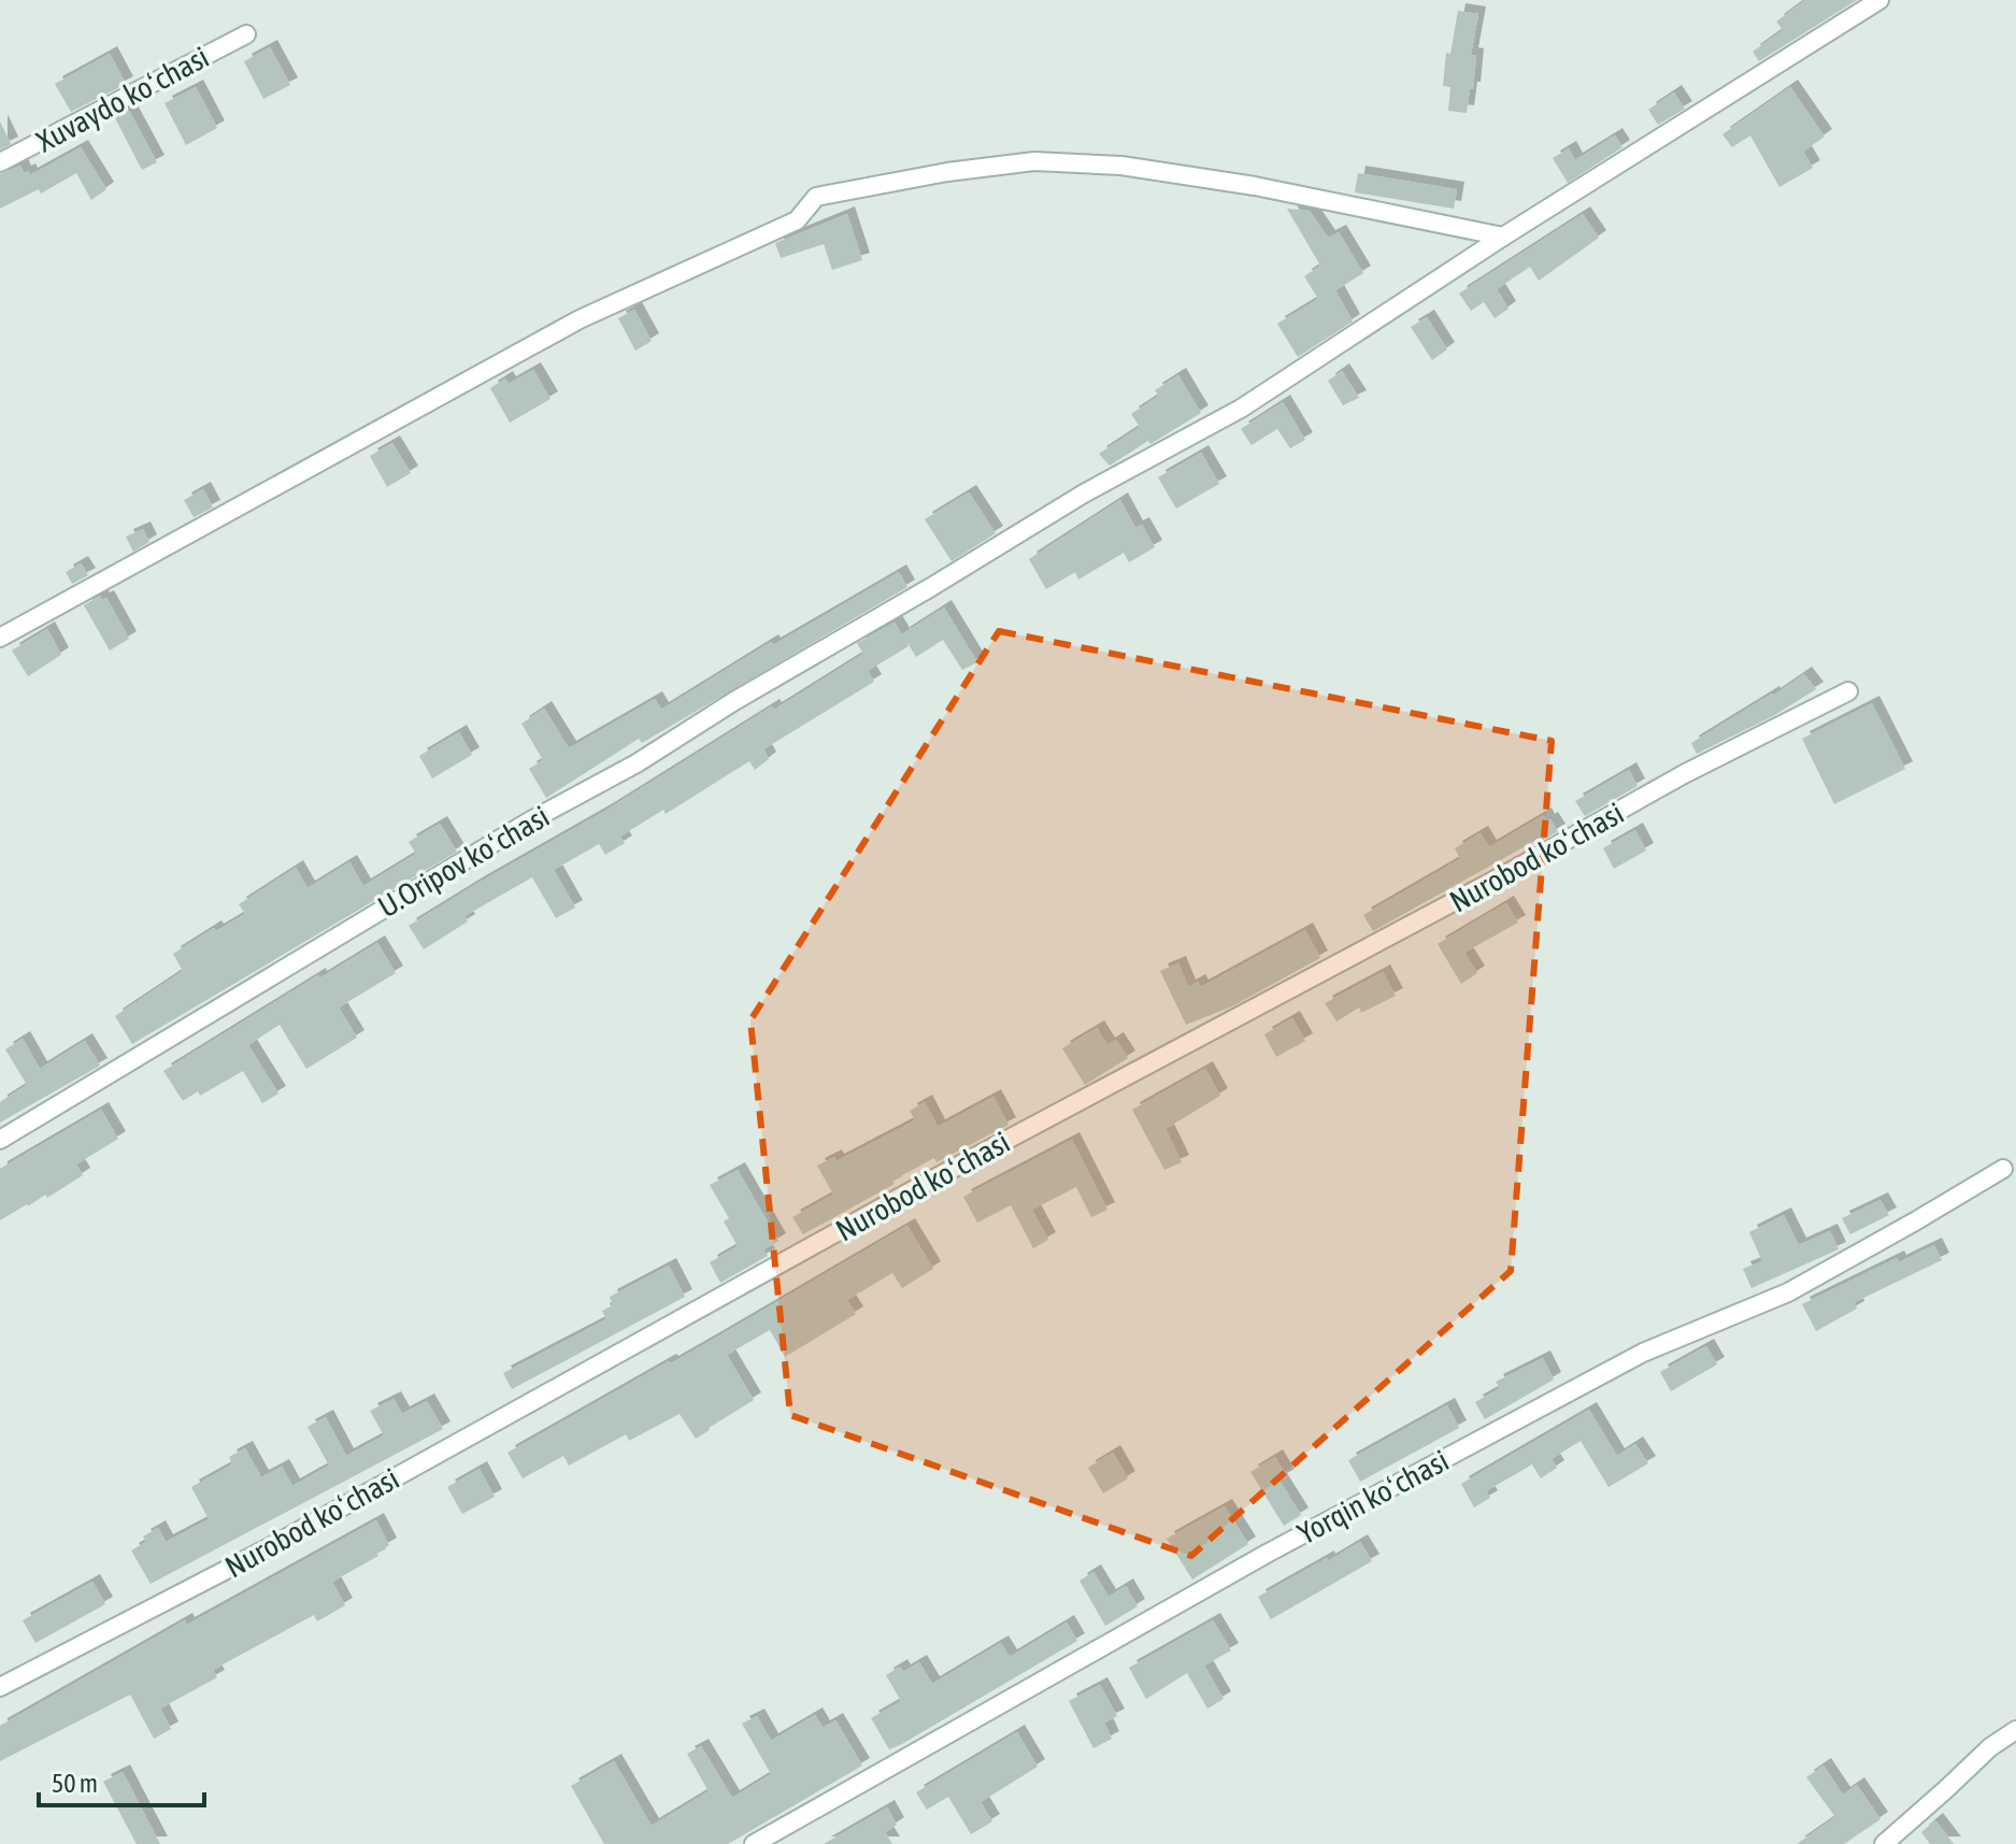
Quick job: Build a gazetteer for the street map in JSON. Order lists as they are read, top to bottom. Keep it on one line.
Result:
{"streets":{"street":["Xuvaydo koʻchasi","Nurobod koʻchasi","U.Oripov koʻchasi","Yorqin koʻchasi"]},"scale_bar":"50 m"}
